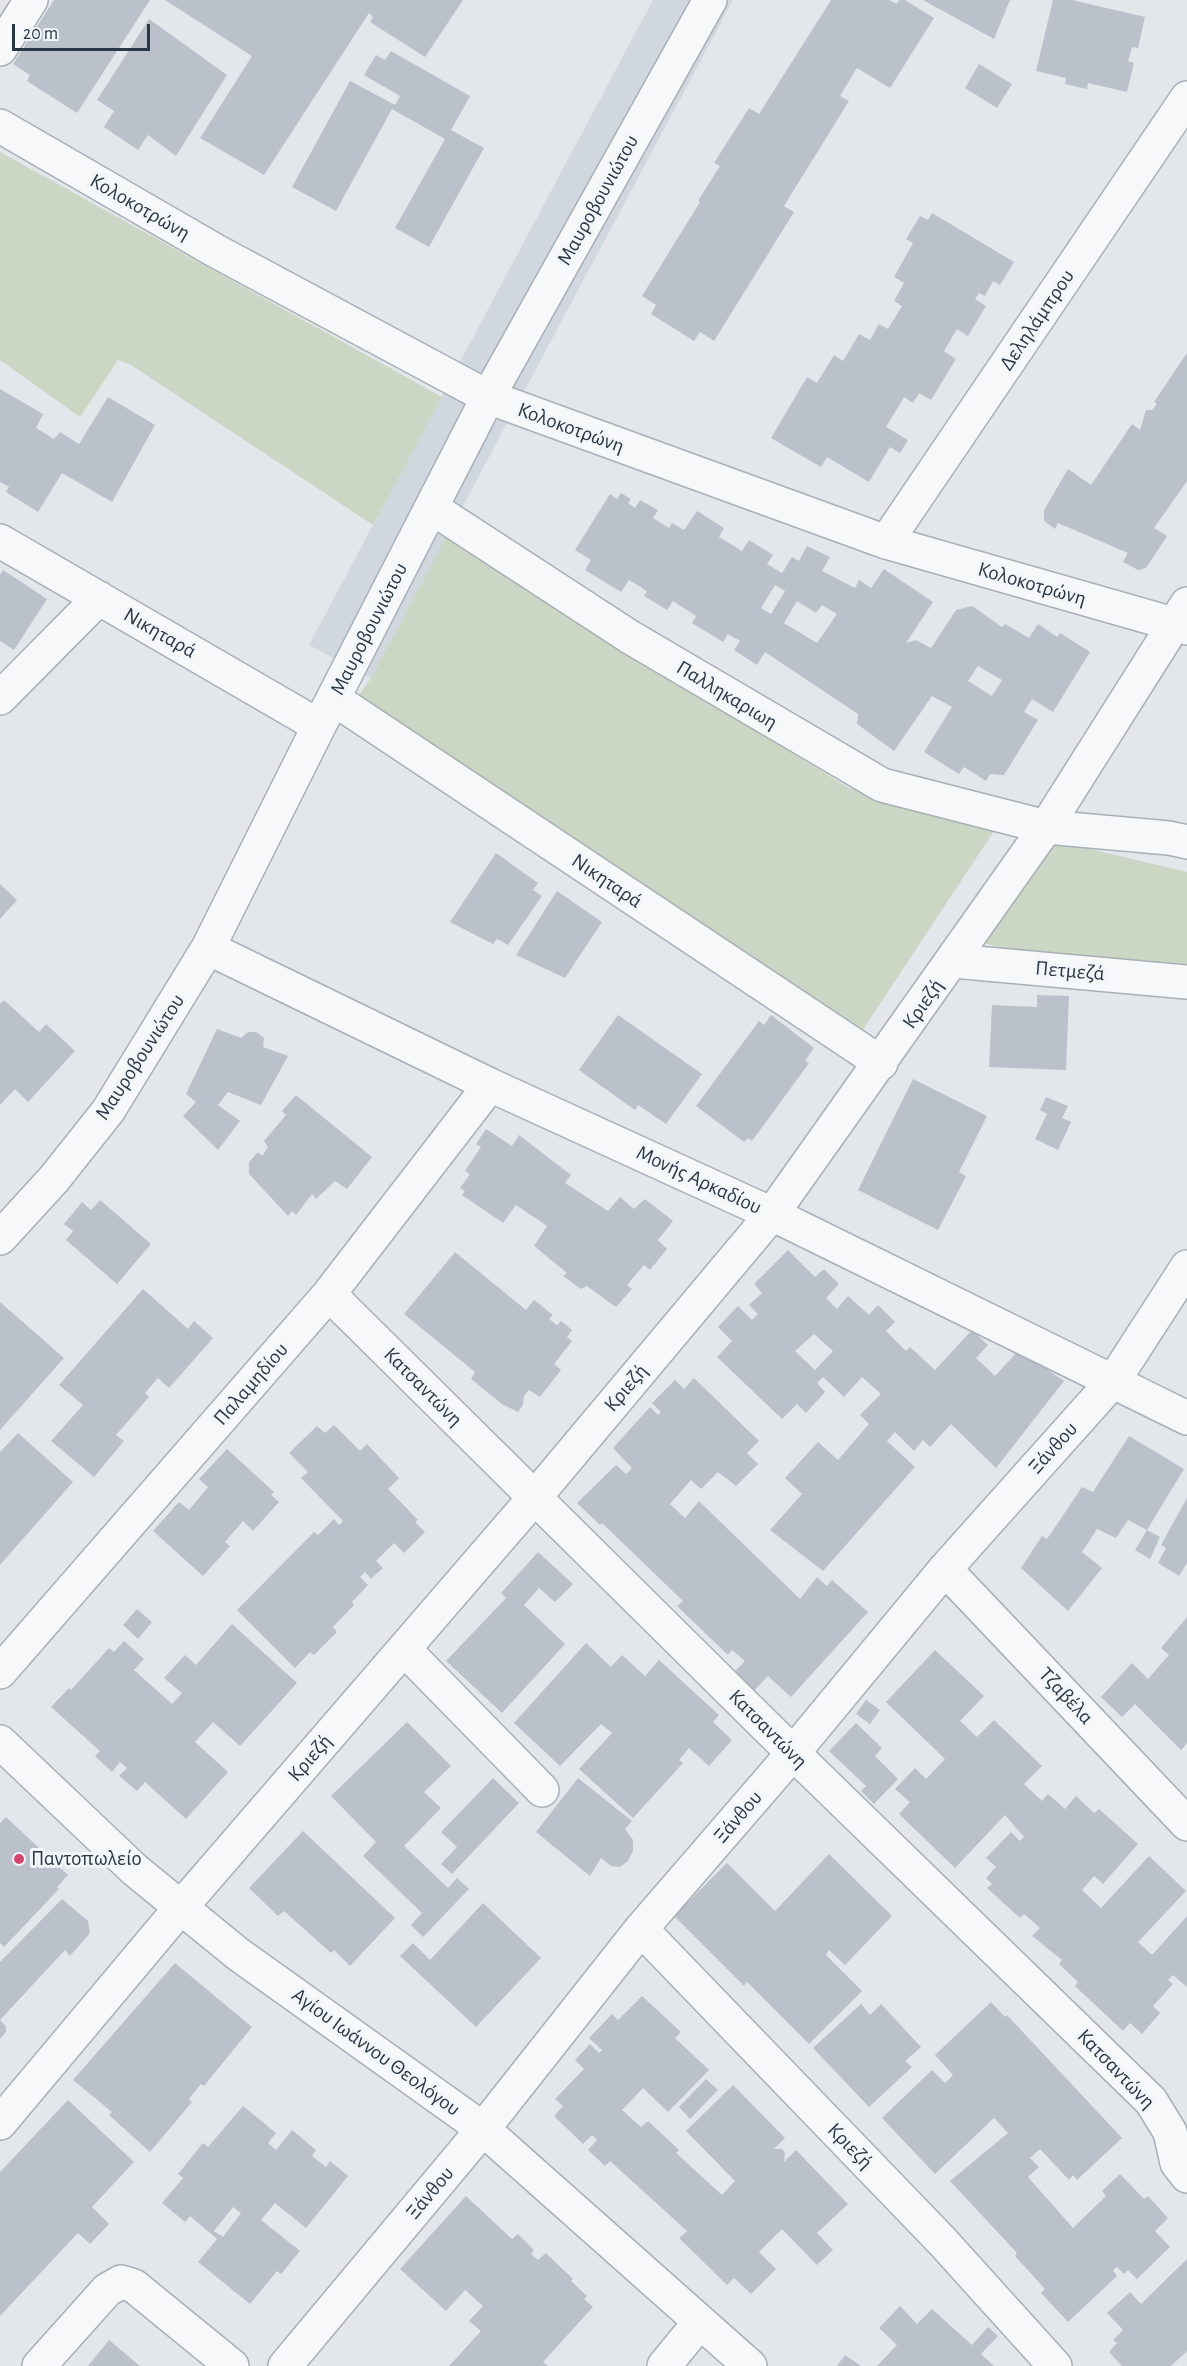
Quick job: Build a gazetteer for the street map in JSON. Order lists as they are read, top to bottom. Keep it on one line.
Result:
{"streets":{"street":["Μαυροβουνιώτου","Κολοκοτρώνη","Δεληλάμπρου","Νικηταρά","Παλληκαριωη","Πετμεζά","Κριεζή","Μονής Αρκαδίου","Παλαμηδίου","Κατσαντώνη","Ξάνθου","Τζαβέλα","Αγίου Ιωάννου Θεολόγου"]},"crossings":[["Μαυροβουνιώτου","Κολοκοτρώνη"],["Μαυροβουνιώτου","Νικηταρά"],["Μαυροβουνιώτου","Παλληκαριωη"],["Μαυροβουνιώτου","Μονής Αρκαδίου"],["Κολοκοτρώνη","Δεληλάμπρου"],["Κολοκοτρώνη","Κριεζή"],["Νικηταρά","Κριεζή"],["Παλληκαριωη","Κριεζή"],["Πετμεζά","Κριεζή"],["Κριεζή","Μονής Αρκαδίου"],["Κριεζή","Κατσαντώνη"],["Κριεζή","Ξάνθου"],["Κριεζή","Αγίου Ιωάννου Θεολόγου"],["Μονής Αρκαδίου","Παλαμηδίου"],["Μονής Αρκαδίου","Ξάνθου"],["Παλαμηδίου","Κατσαντώνη"],["Κατσαντώνη","Ξάνθου"],["Ξάνθου","Τζαβέλα"],["Ξάνθου","Αγίου Ιωάννου Θεολόγου"]],"places":["Παντοπωλείο"],"scale_bar":"20 m"}
